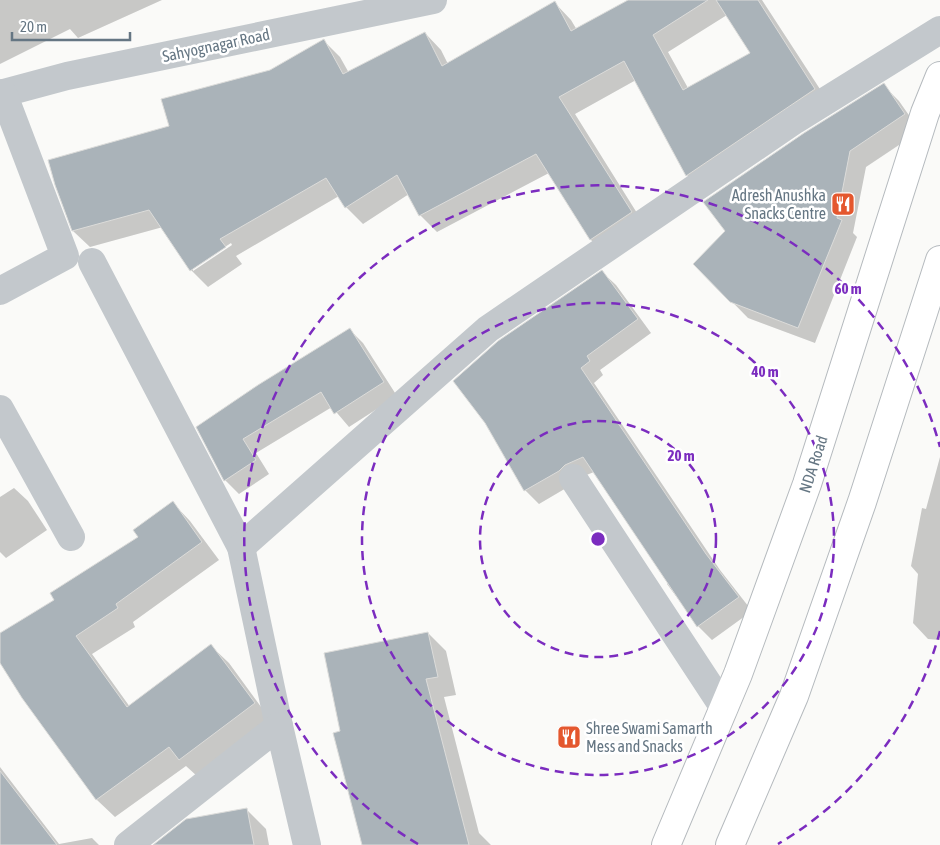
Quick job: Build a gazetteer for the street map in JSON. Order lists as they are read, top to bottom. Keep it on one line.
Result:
{"streets":{"main road":["NDA Road"],"street":["Sahyognagar Road"]},"places":{"restaurant":["Adresh Anushka Snacks Centre","Shree Swami Samarth Mess and Snacks"]},"scale_bar":"20 m","rings":["60 m","40 m","20 m"]}
